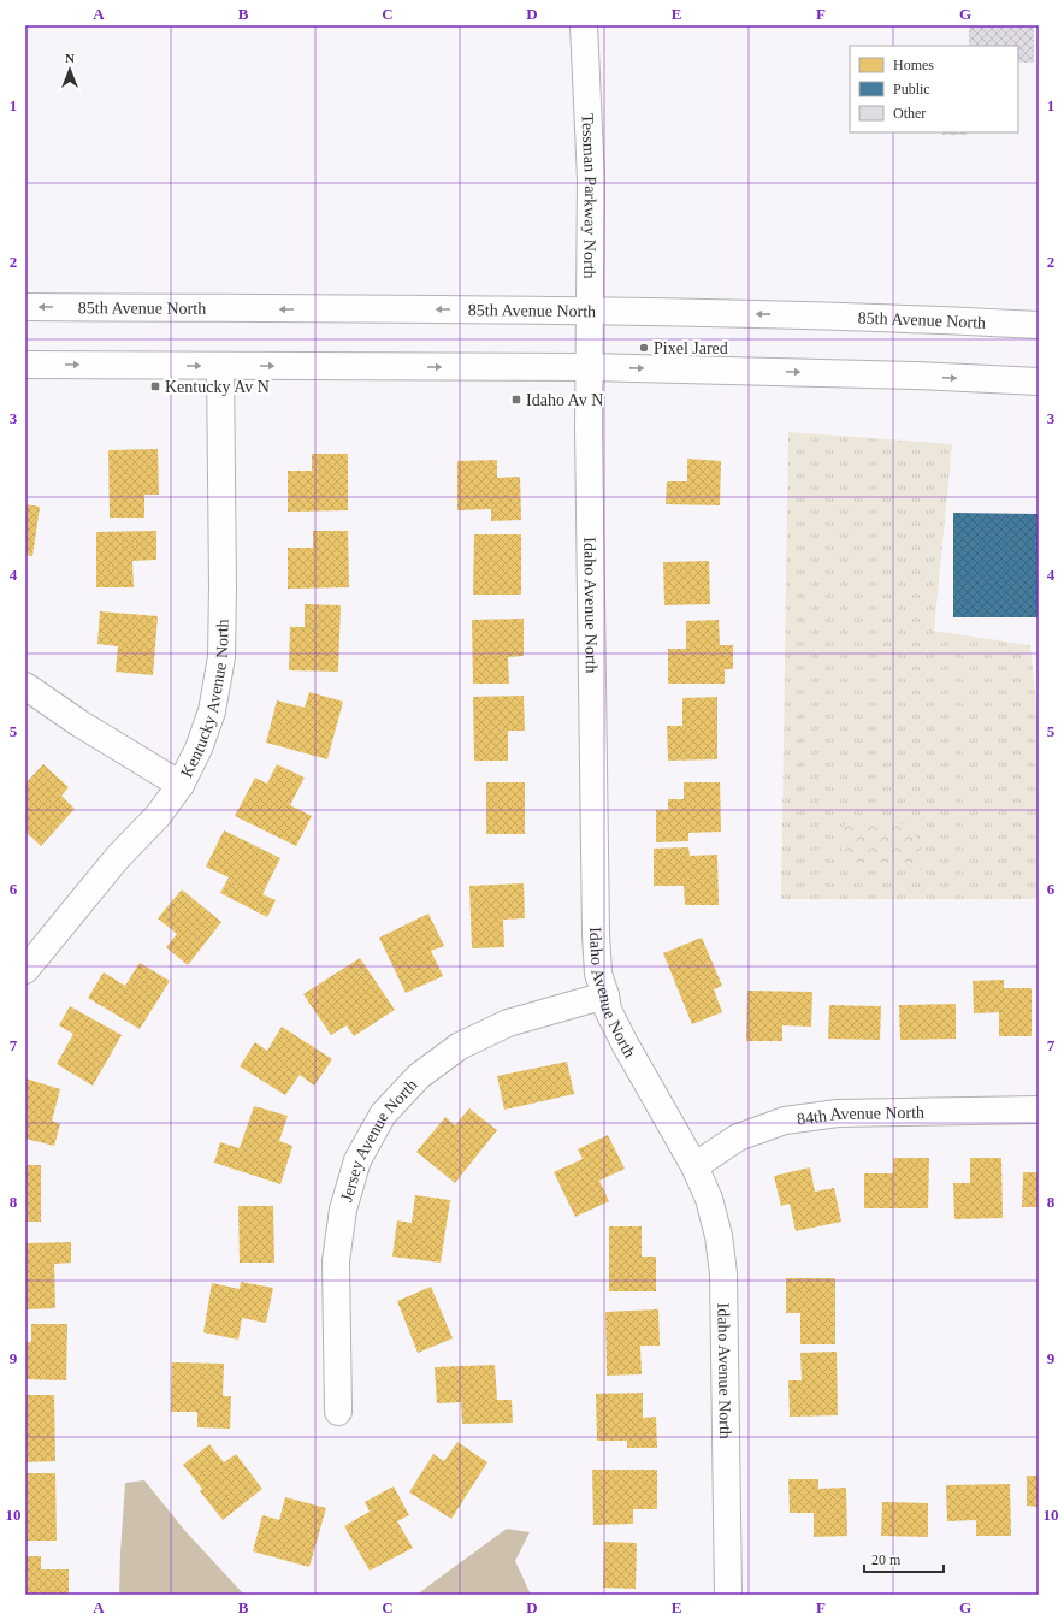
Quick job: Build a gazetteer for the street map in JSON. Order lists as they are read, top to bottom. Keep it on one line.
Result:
{"streets":{"street":["Tessman Parkway North","85th Avenue North","Idaho Avenue North","Kentucky Avenue North","84th Avenue North","Jersey Avenue North"]},"crossings":[["Tessman Parkway North","85th Avenue North"],["Tessman Parkway North","Idaho Avenue North"],["Idaho Avenue North","84th Avenue North"],["Idaho Avenue North","Jersey Avenue North"]],"places":{"other":["Pixel Jared"],"transit":["Kentucky Av N","Idaho Av N"]},"legend":["Homes","Public","Other"],"scale_bar":"20 m","north":"top","grid":{"columns":["A","B","C","D","E","F","G"],"rows":["1","2","3","4","5","6","7","8","9","10"]}}
